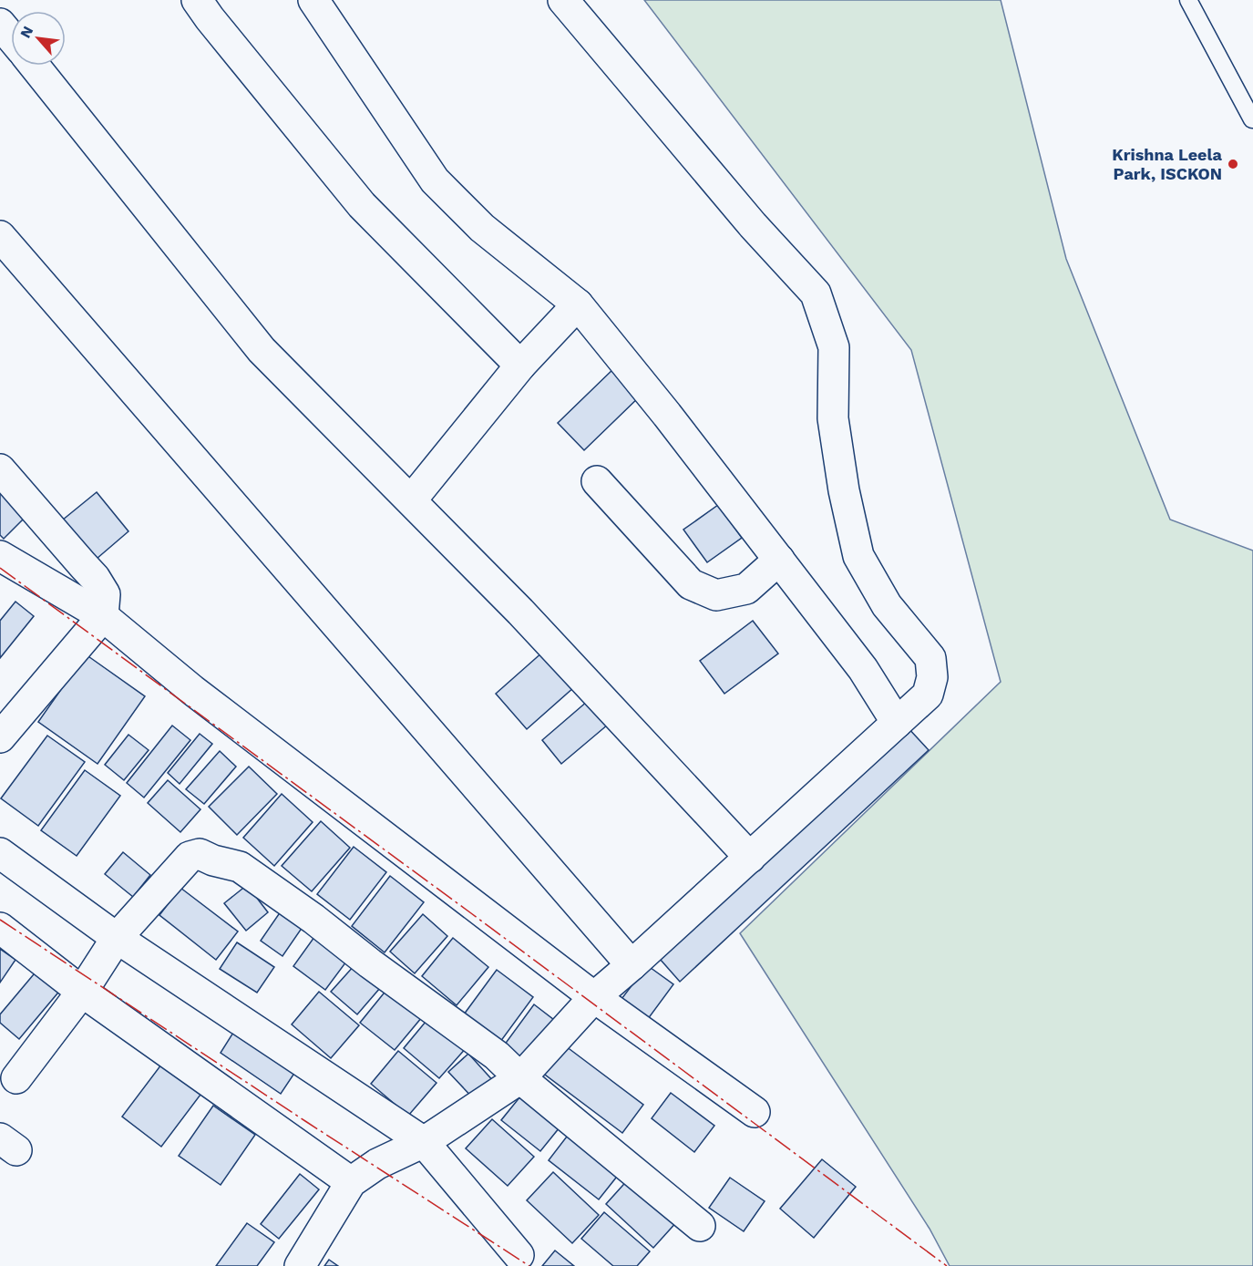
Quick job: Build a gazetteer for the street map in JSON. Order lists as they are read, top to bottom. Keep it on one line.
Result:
{"places":["Krishna Leela Park, ISCKON"],"north":"top left"}
